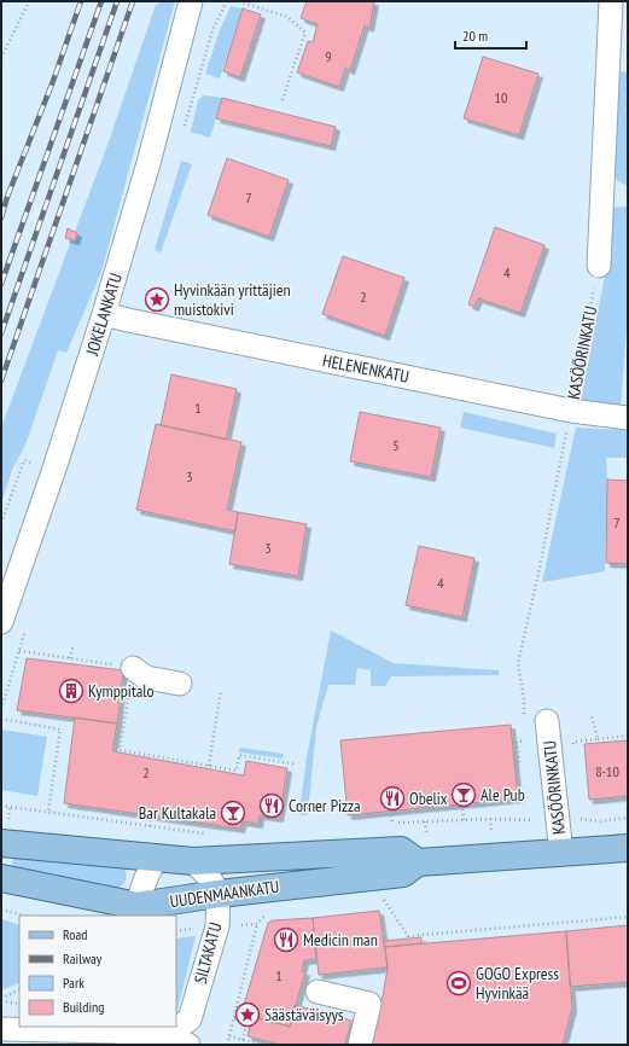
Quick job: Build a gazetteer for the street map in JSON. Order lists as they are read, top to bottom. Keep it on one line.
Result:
{"streets":{"main road":["UUDENMAANKATU"],"street":["JOKELANKATU","KASÖÖRINKATU","HELENENKATU","SILTAKATU"]},"crossings":[["JOKELANKATU","HELENENKATU"],["KASÖÖRINKATU","HELENENKATU"],["KASÖÖRINKATU","UUDENMAANKATU"],["UUDENMAANKATU","SILTAKATU"]],"places":{"place":["Hyvinkään yrittäjien muistokivi","Säästäväisyys"],"building":["Kymppitalo"],"bar":["Ale Pub","Bar Kultakala"],"restaurant":["Obelix","Corner Pizza","Medicin man"],"sports":["GOGO Express Hyvinkää"]},"house_numbers":["9","10","7","4","2","1","5","3","7","3","4","8-10","2","1"],"legend":["Road","Railway","Park","Building"],"scale_bar":"20 m"}
